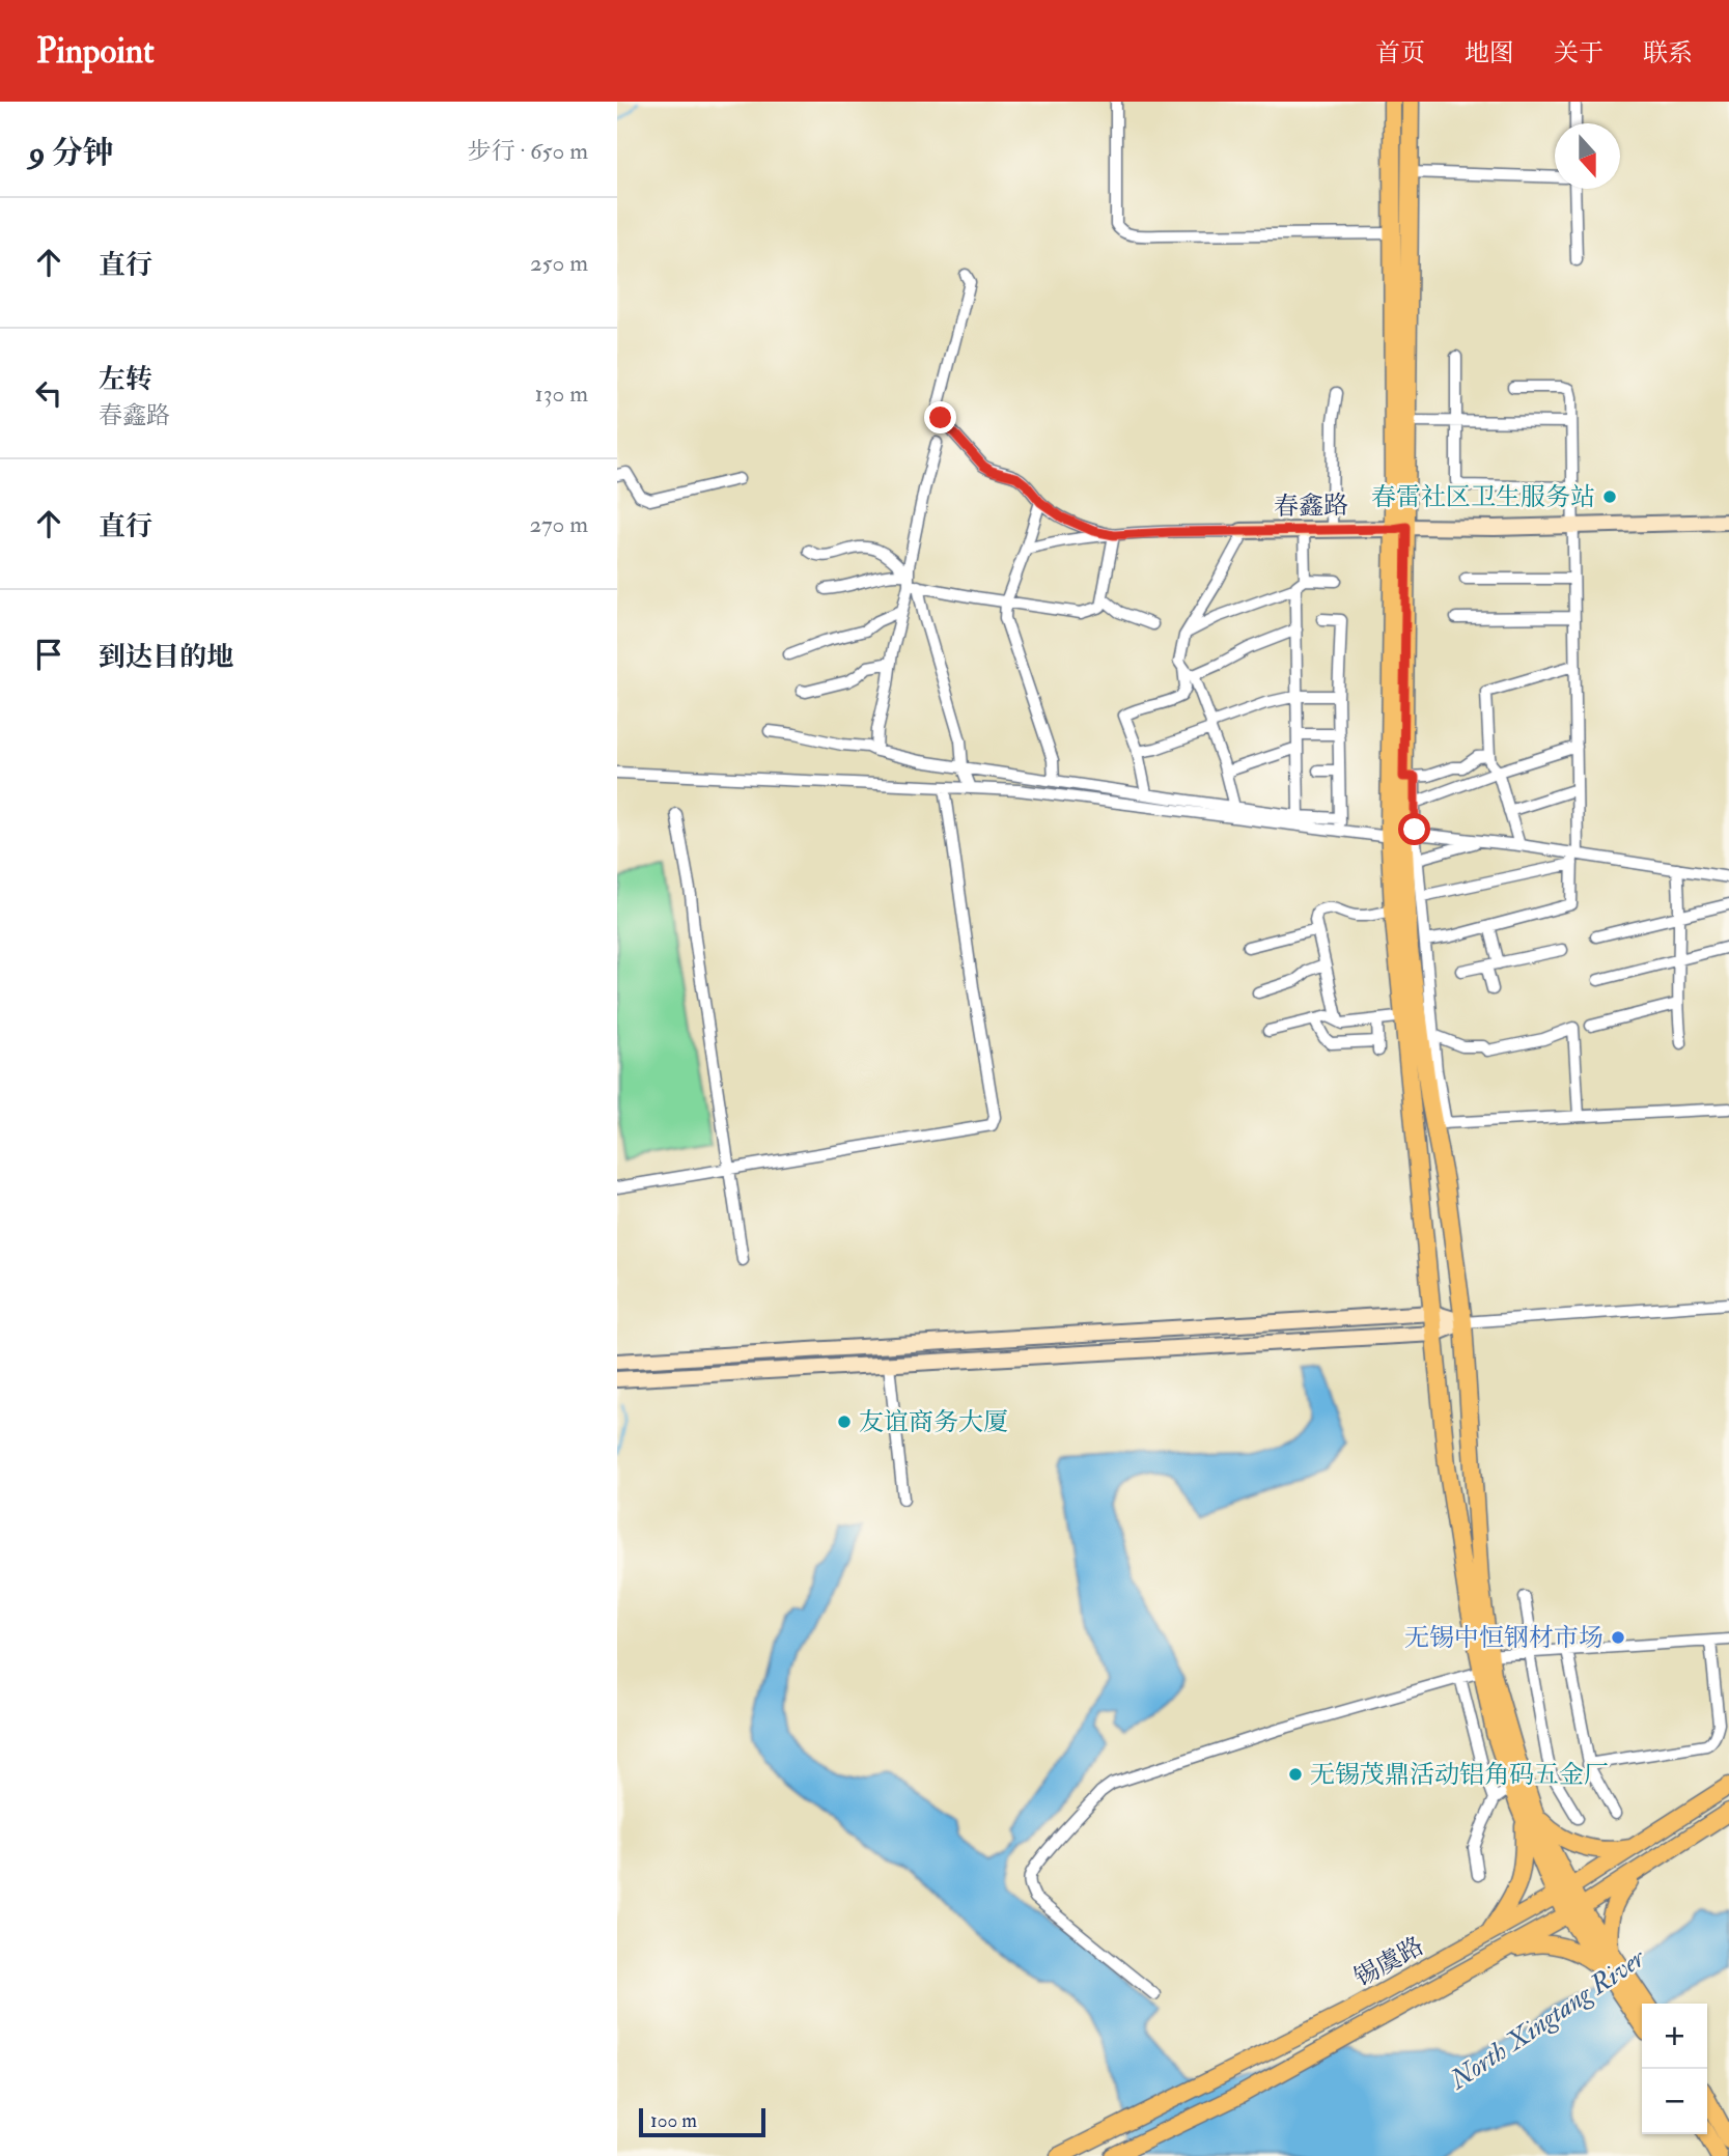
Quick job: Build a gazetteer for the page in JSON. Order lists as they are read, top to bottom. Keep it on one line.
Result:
{"streets":{"main road":["春鑫路","锡虞路"]},"water":["North Xingtang River"],"places":["春雷社区卫生服务站","友谊商务大厦","无锡中恒钢材市场","无锡茂鼎活动铝角码五金厂"],"scale_bar":"100 m","north":"bottom","page":{"header":"Pinpoint","nav":["首页","地图","关于","联系"],"heading":["9 分钟","步行 · 650 m"],"list":[["直行","250 m"],["左转","春鑫路","130 m"],["直行","270 m"],"到达目的地"],"map_buttons":["+","−"],"scale":"100 m"}}
